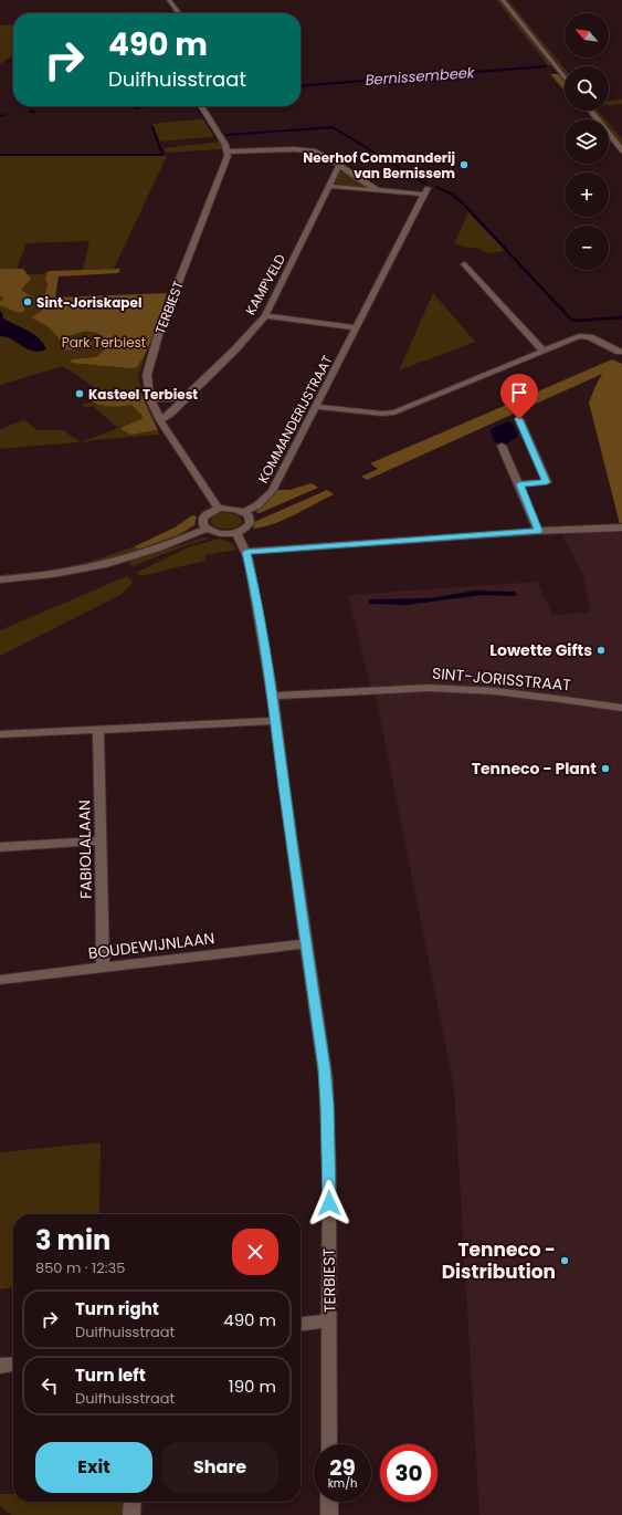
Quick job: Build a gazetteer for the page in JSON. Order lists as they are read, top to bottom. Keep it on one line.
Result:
{"streets":{"street":["KAMPVELD","TERBIEST","KOMMANDERIJSTRAAT","SINT-JORISSTRAAT","FABIOLALAAN","BOUDEWIJNLAAN"]},"crossings":[["KAMPVELD","TERBIEST"],["KAMPVELD","KOMMANDERIJSTRAAT"],["TERBIEST","KOMMANDERIJSTRAAT"],["TERBIEST","SINT-JORISSTRAAT"],["TERBIEST","BOUDEWIJNLAAN"],["FABIOLALAAN","BOUDEWIJNLAAN"]],"water":["Bernissembeek"],"parks":["Park Terbiest"],"places":["Neerhof Commanderij van Bernissem","Sint-Joriskapel","Kasteel Terbiest","Lowette Gifts","Tenneco - Plant","Tenneco - Distribution"],"north":"top left","page":{"map_buttons":["+","−"],"turn":["490 m","Duifhuisstraat"],"heading":["3 min","850 m · 12:35"],"list":[{"name":"Turn right","note":"Duifhuisstraat","value":"490 m"},{"name":"Turn left","note":"Duifhuisstraat","value":"190 m"}],"buttons":["Exit","Share"],"speed":"29 km/h","limit":"30"}}
